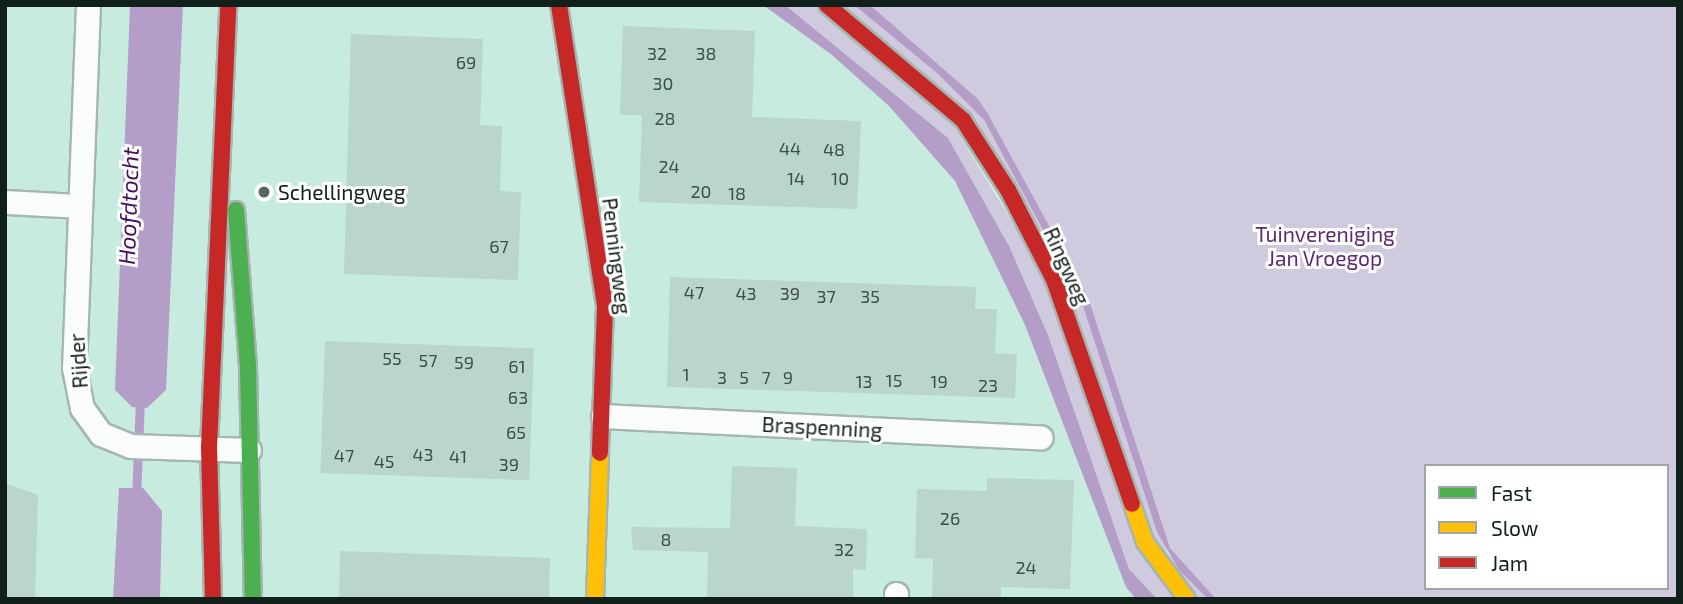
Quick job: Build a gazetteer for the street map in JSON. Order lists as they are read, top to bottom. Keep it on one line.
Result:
{"streets":{"street":["Penningweg","Ringweg","Rijder","Braspenning"]},"crossings":[["Penningweg","Braspenning"]],"water":["Hoofdtocht"],"parks":["Tuinvereniging Jan Vroegop"],"places":["Schellingweg"],"house_numbers":["32","38","69","30","28","44","48","24","14","10","20","18","67","47","43","39","37","35","55","57","59","61","1","3","5","7","9","15","13","19","23","63","65","43","47","41","45","39","26","8","32","24"],"legend":["Fast","Slow","Jam"]}
